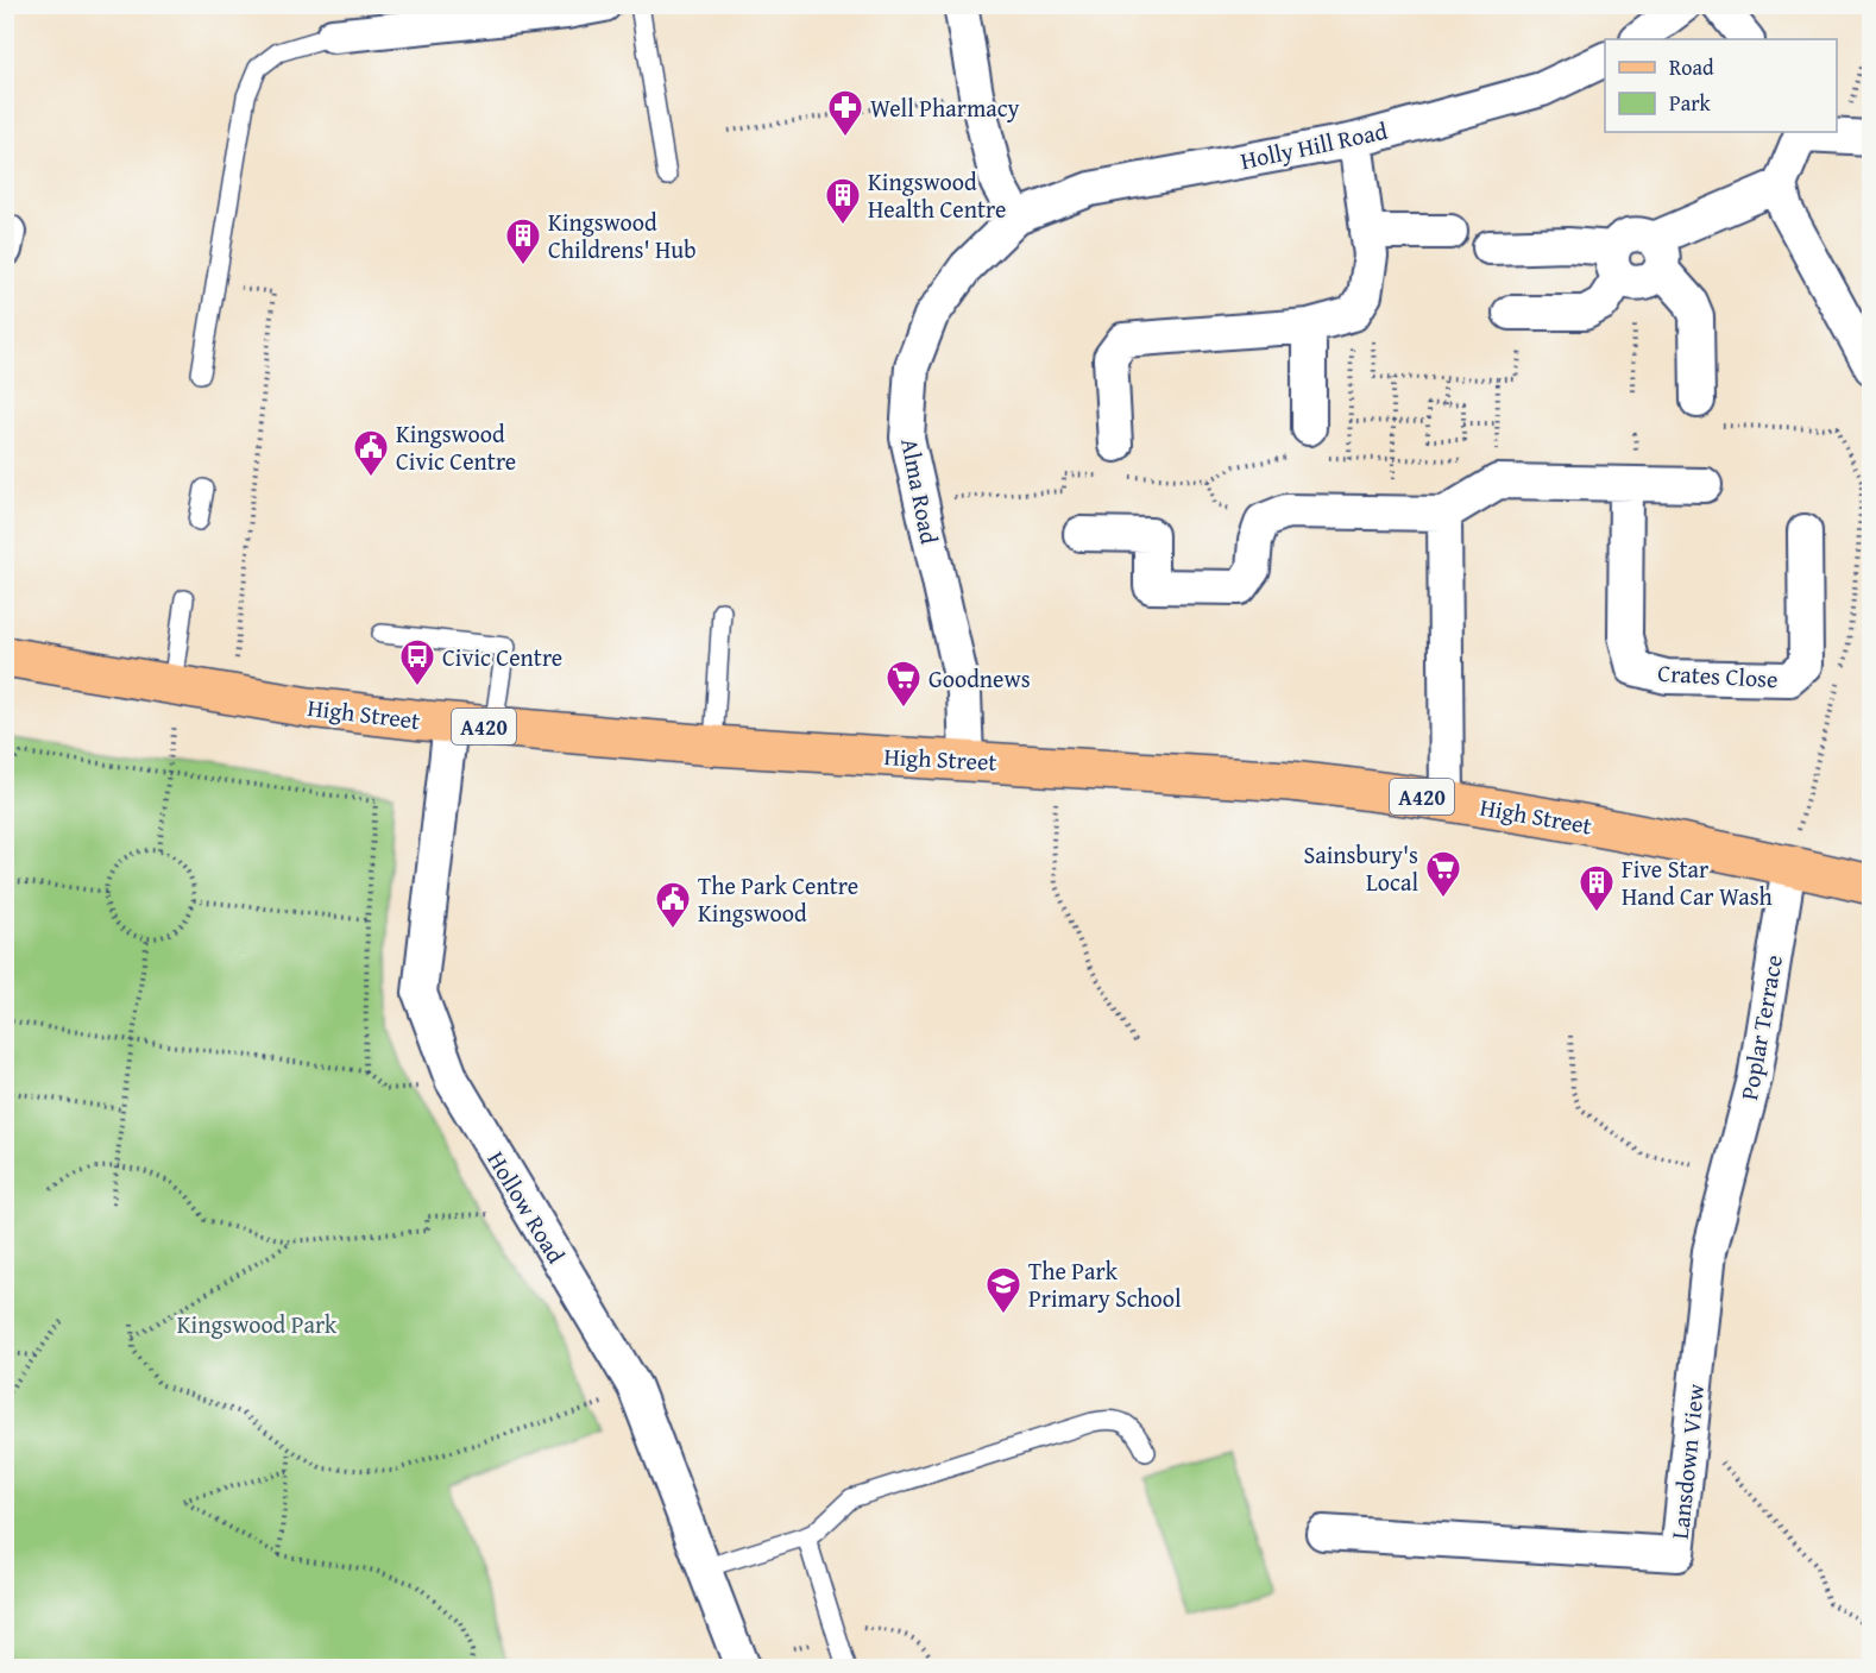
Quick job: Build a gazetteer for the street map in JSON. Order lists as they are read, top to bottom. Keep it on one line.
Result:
{"streets":{"main road":["High Street","A420"],"street":["Holly Hill Road","Alma Road","Crates Close","Poplar Terrace","Hollow Road","Lansdown View"]},"crossings":[["Holly Hill Road","Alma Road"],["Alma Road","High Street"],["High Street","Poplar Terrace"],["High Street","Hollow Road"],["Poplar Terrace","Lansdown View"]],"parks":["Kingswood Park"],"places":{"pharmacy":["Well Pharmacy"],"building":["Kingswood Health Centre","Kingswood Childrens' Hub","Five Star Hand Car Wash"],"public building":["Kingswood Civic Centre","The Park Centre Kingswood"],"bus stop":["Civic Centre"],"supermarket":["Goodnews","Sainsbury's Local"],"school or university":["The Park Primary School"]},"legend":["Road","Park"]}
